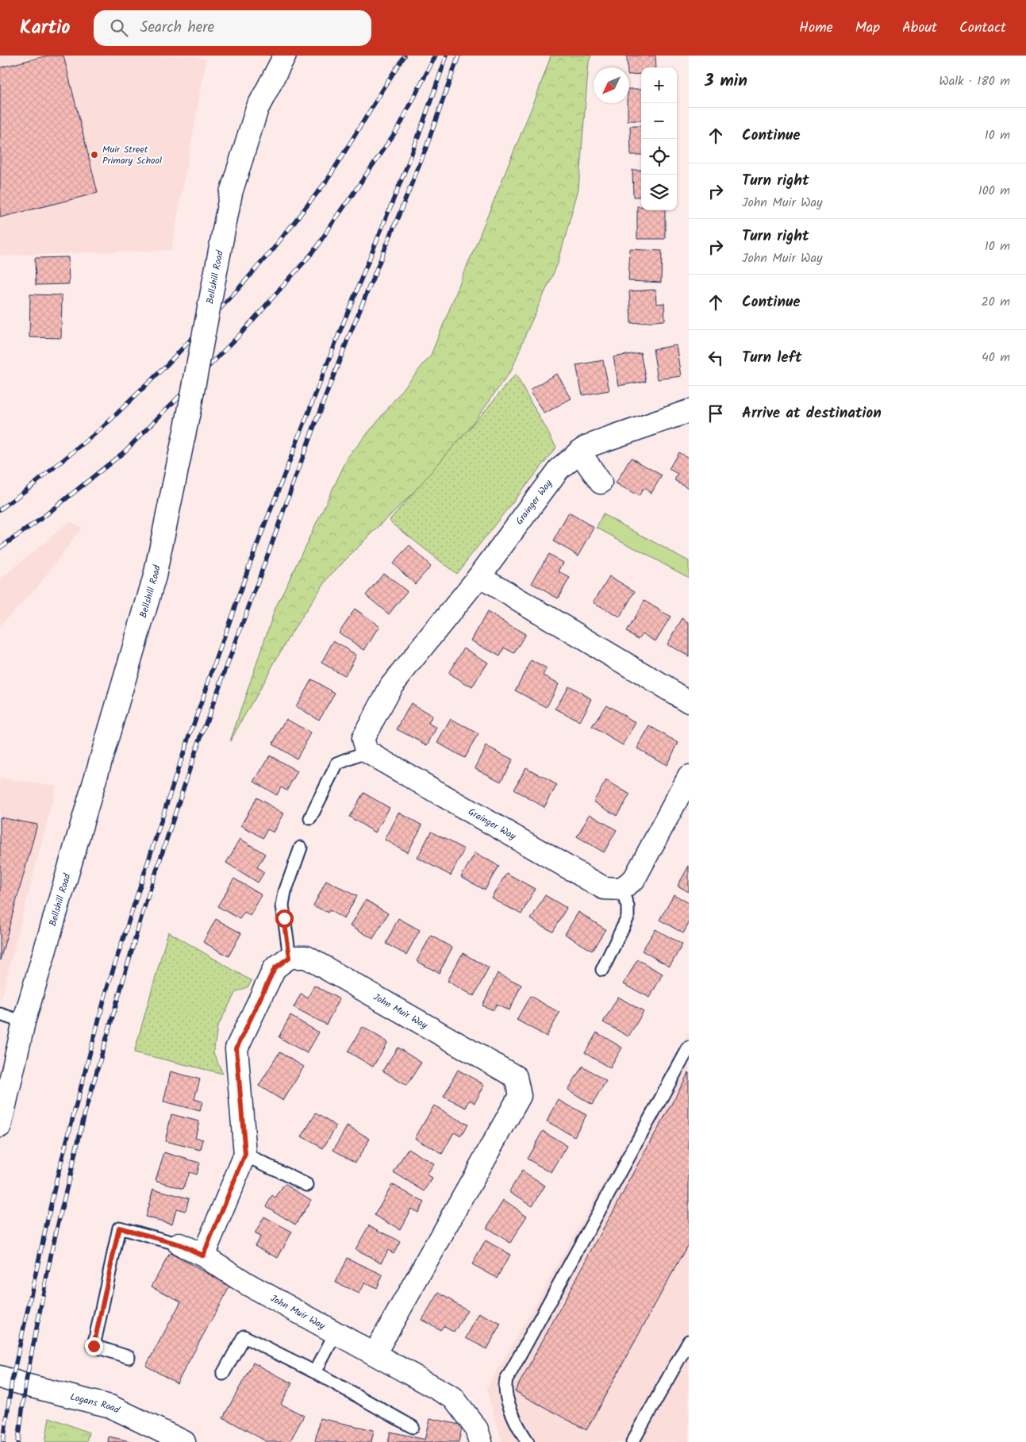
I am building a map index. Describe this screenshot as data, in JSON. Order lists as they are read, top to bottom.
{
  "streets": {
    "street": [
      "Bellshill Road",
      "Grainger Way",
      "John Muir Way",
      "Logans Road"
    ]
  },
  "places": ["Muir Street Primary School"],
  "north": "bottom left",
  "page": {
    "header": "Kartio",
    "search": "Search here",
    "nav": [
      "Home",
      "Map",
      "About",
      "Contact"
    ],
    "heading": ["3 min", "Walk · 180 m"],
    "map_buttons": ["+", "−"],
    "list": [
      ["Continue", "10 m"],
      ["Turn right", "John Muir Way", "100 m"],
      ["Turn right", "John Muir Way", "10 m"],
      ["Continue", "20 m"],
      ["Turn left", "40 m"],
      "Arrive at destination"
    ]
  }
}
